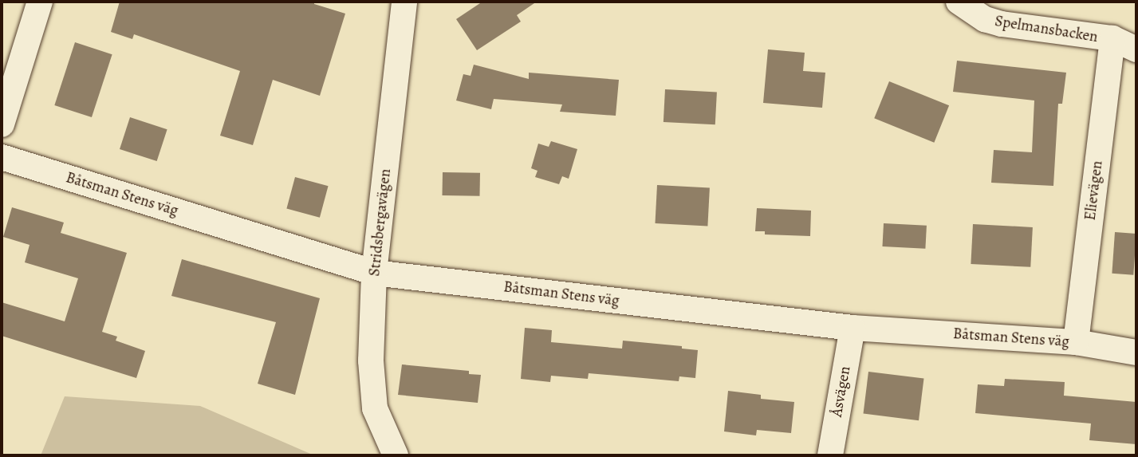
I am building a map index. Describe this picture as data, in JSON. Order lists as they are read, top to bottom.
{
  "streets": {
    "street": [
      "Spelmansbacken",
      "Elievägen",
      "Båtsman Stens väg",
      "Stridsbergavägen",
      "Åsvägen"
    ]
  },
  "crossings": [
    ["Spelmansbacken", "Elievägen"],
    ["Elievägen", "Båtsman Stens väg"],
    ["Båtsman Stens väg", "Stridsbergavägen"],
    ["Båtsman Stens väg", "Åsvägen"]
  ]
}
